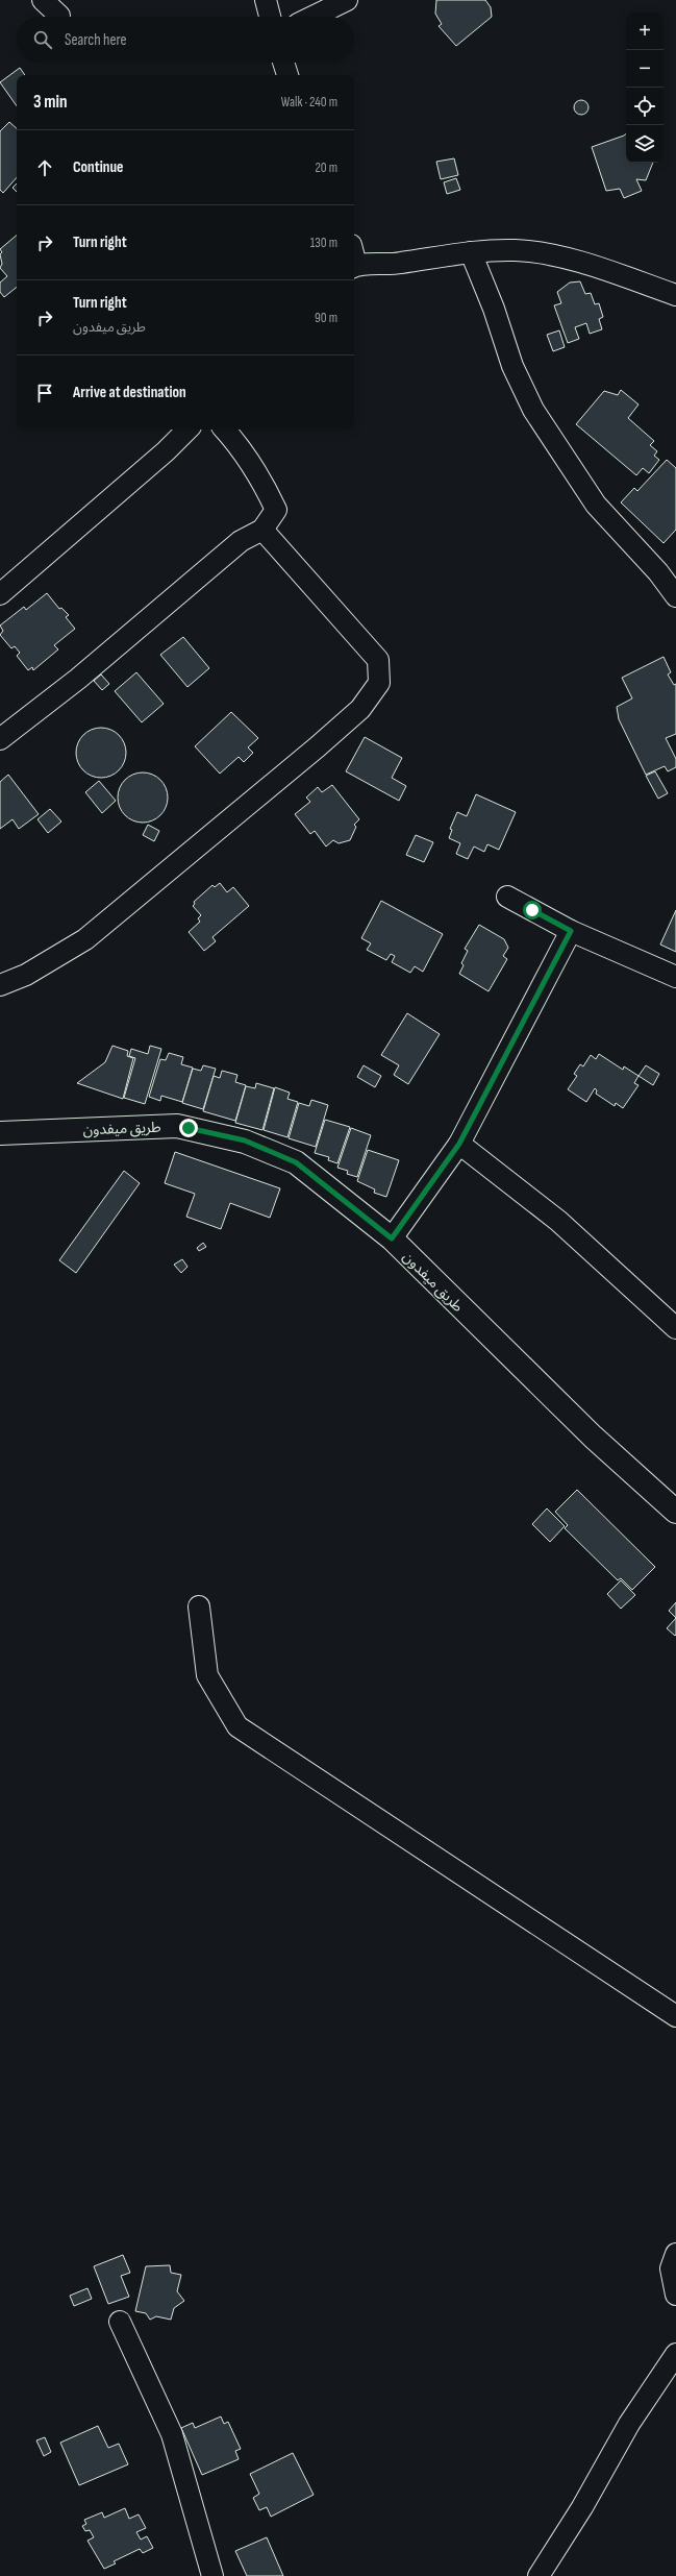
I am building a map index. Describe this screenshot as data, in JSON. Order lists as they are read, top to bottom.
{
  "streets": {
    "main road": ["طريق ميفدون"]
  },
  "page": {
    "map_buttons": ["+", "−"],
    "search": "Search here",
    "heading": ["3 min", "Walk · 240 m"],
    "list": [
      ["Continue", "20 m"],
      ["Turn right", "130 m"],
      ["Turn right", "طريق ميفدون", "90 m"],
      "Arrive at destination"
    ]
  }
}
